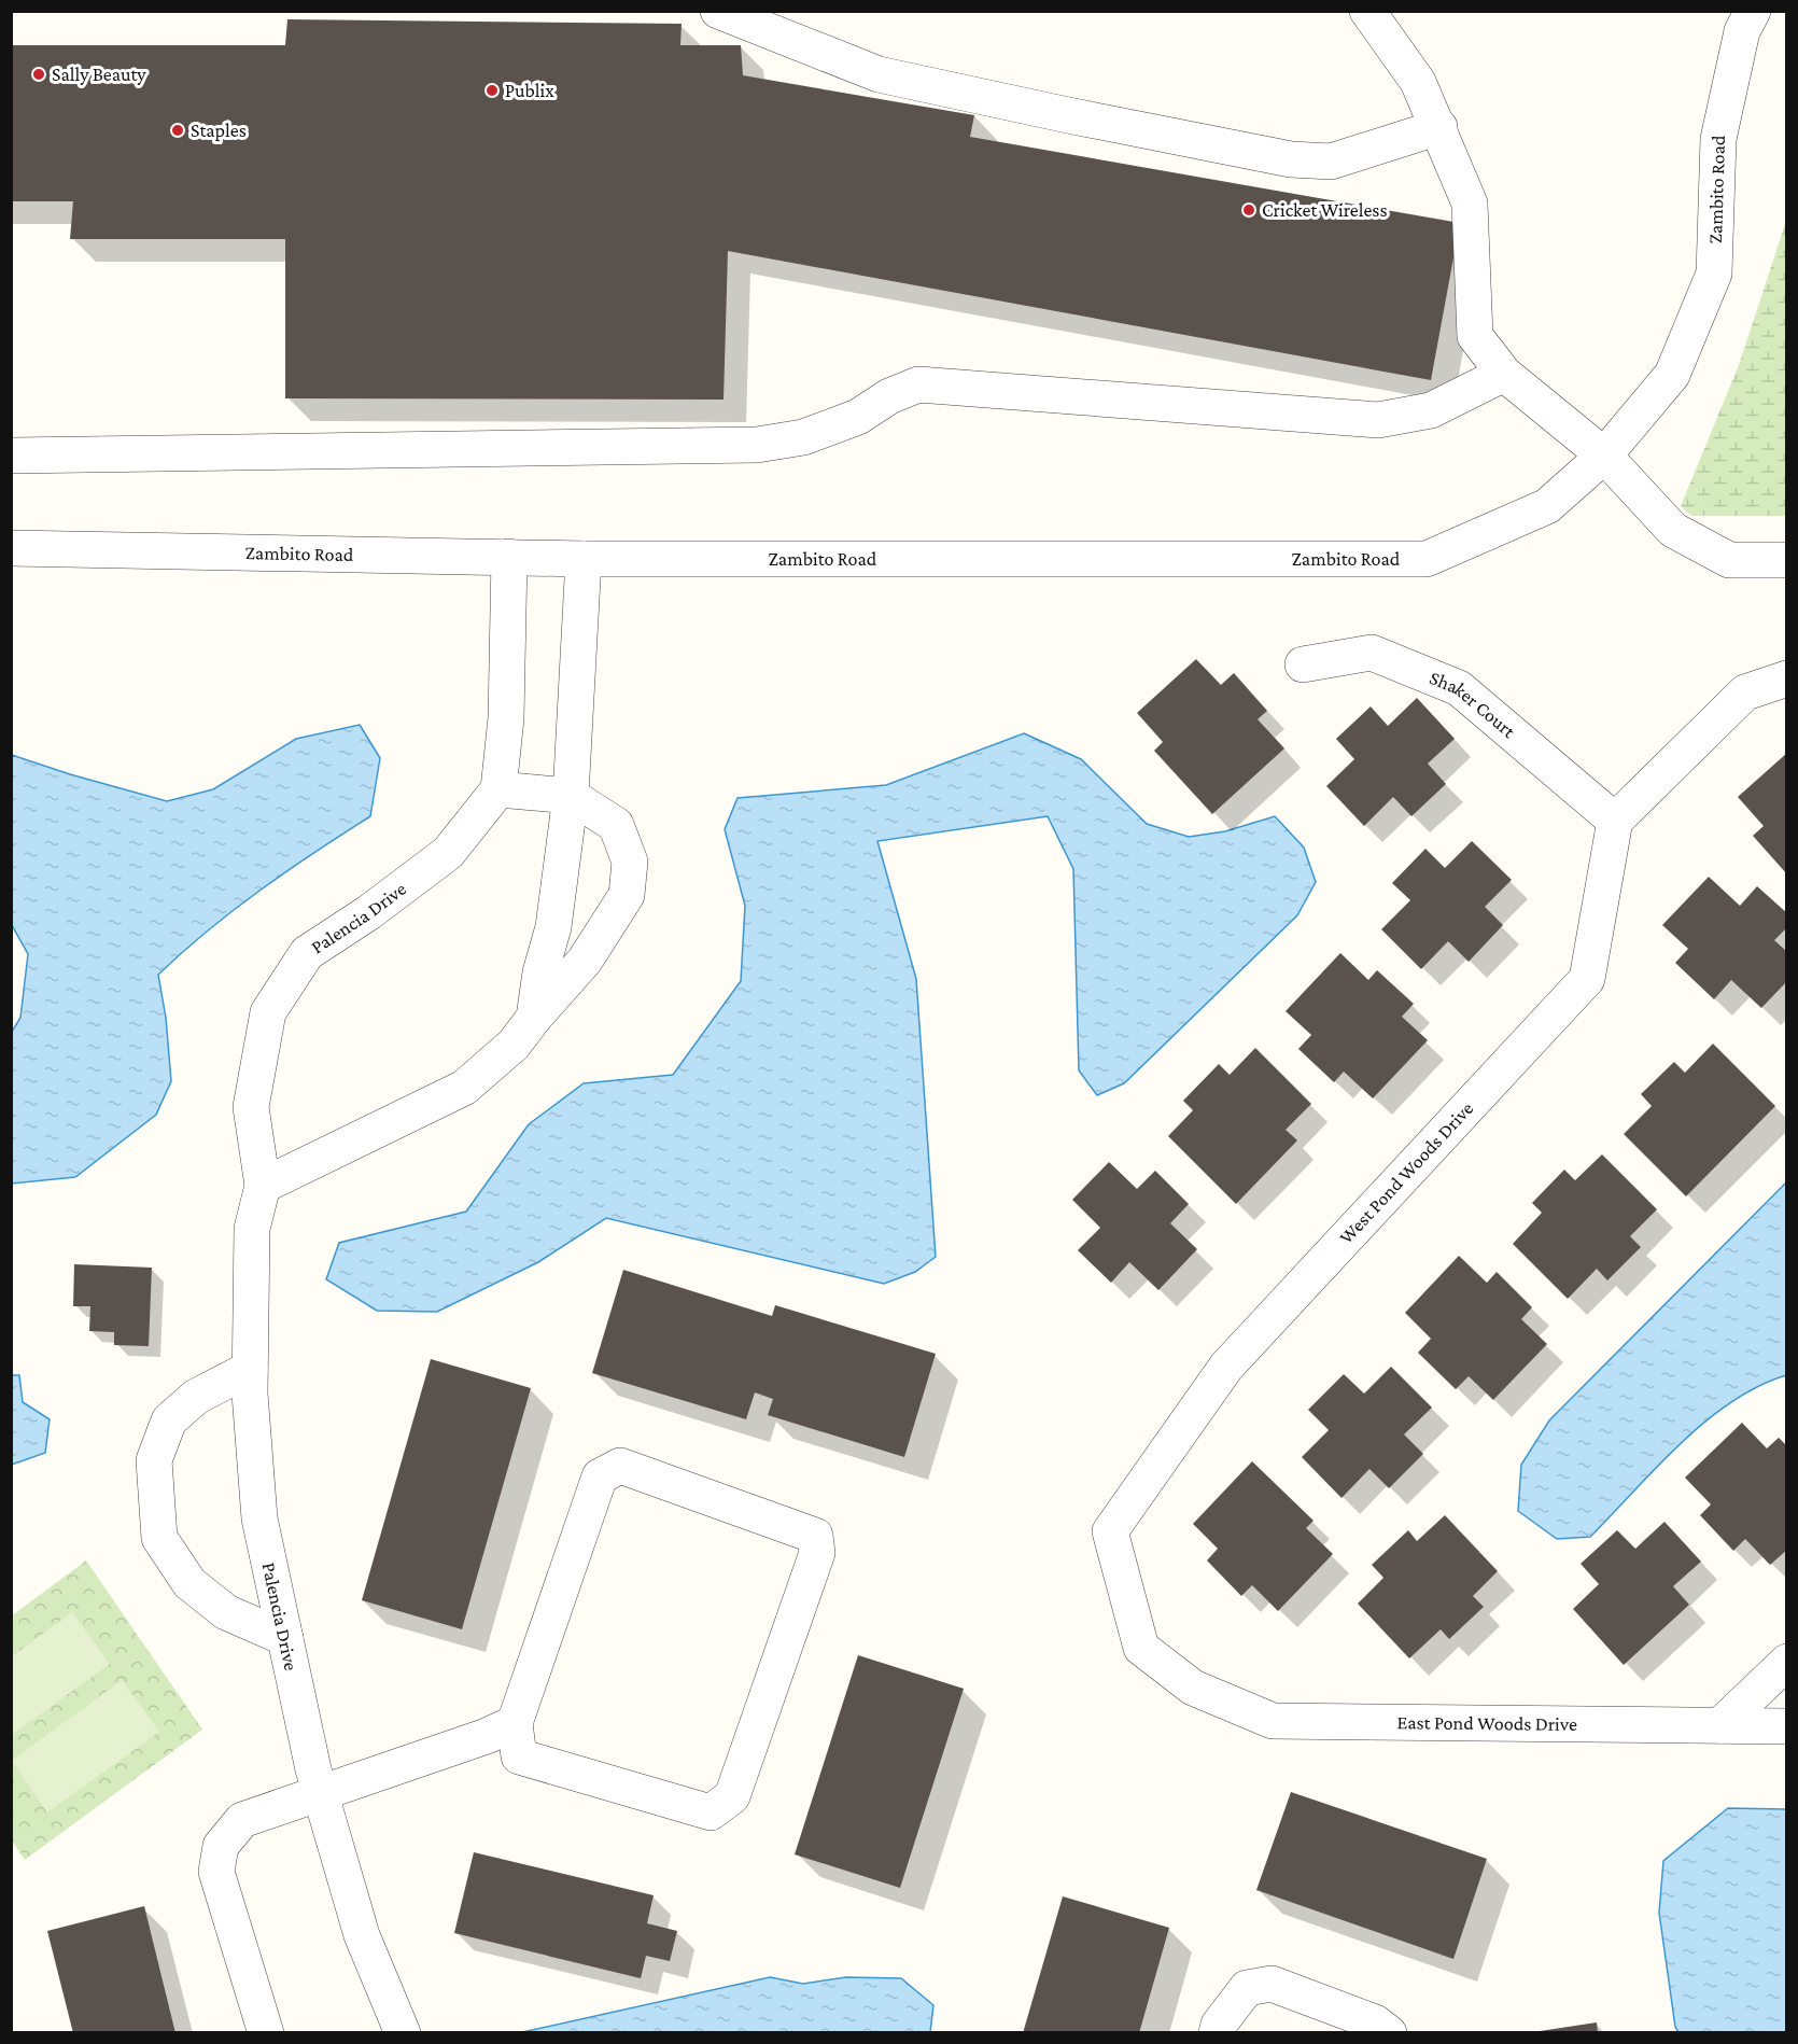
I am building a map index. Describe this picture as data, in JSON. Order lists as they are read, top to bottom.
{
  "streets": {
    "street": [
      "Zambito Road",
      "Shaker Court",
      "Palencia Drive",
      "West Pond Woods Drive",
      "East Pond Woods Drive"
    ]
  },
  "crossings": [
    ["Shaker Court", "West Pond Woods Drive"],
    ["West Pond Woods Drive", "East Pond Woods Drive"]
  ],
  "places": [
    "Sally Beauty",
    "Publix",
    "Staples",
    "Cricket Wireless"
  ]
}
